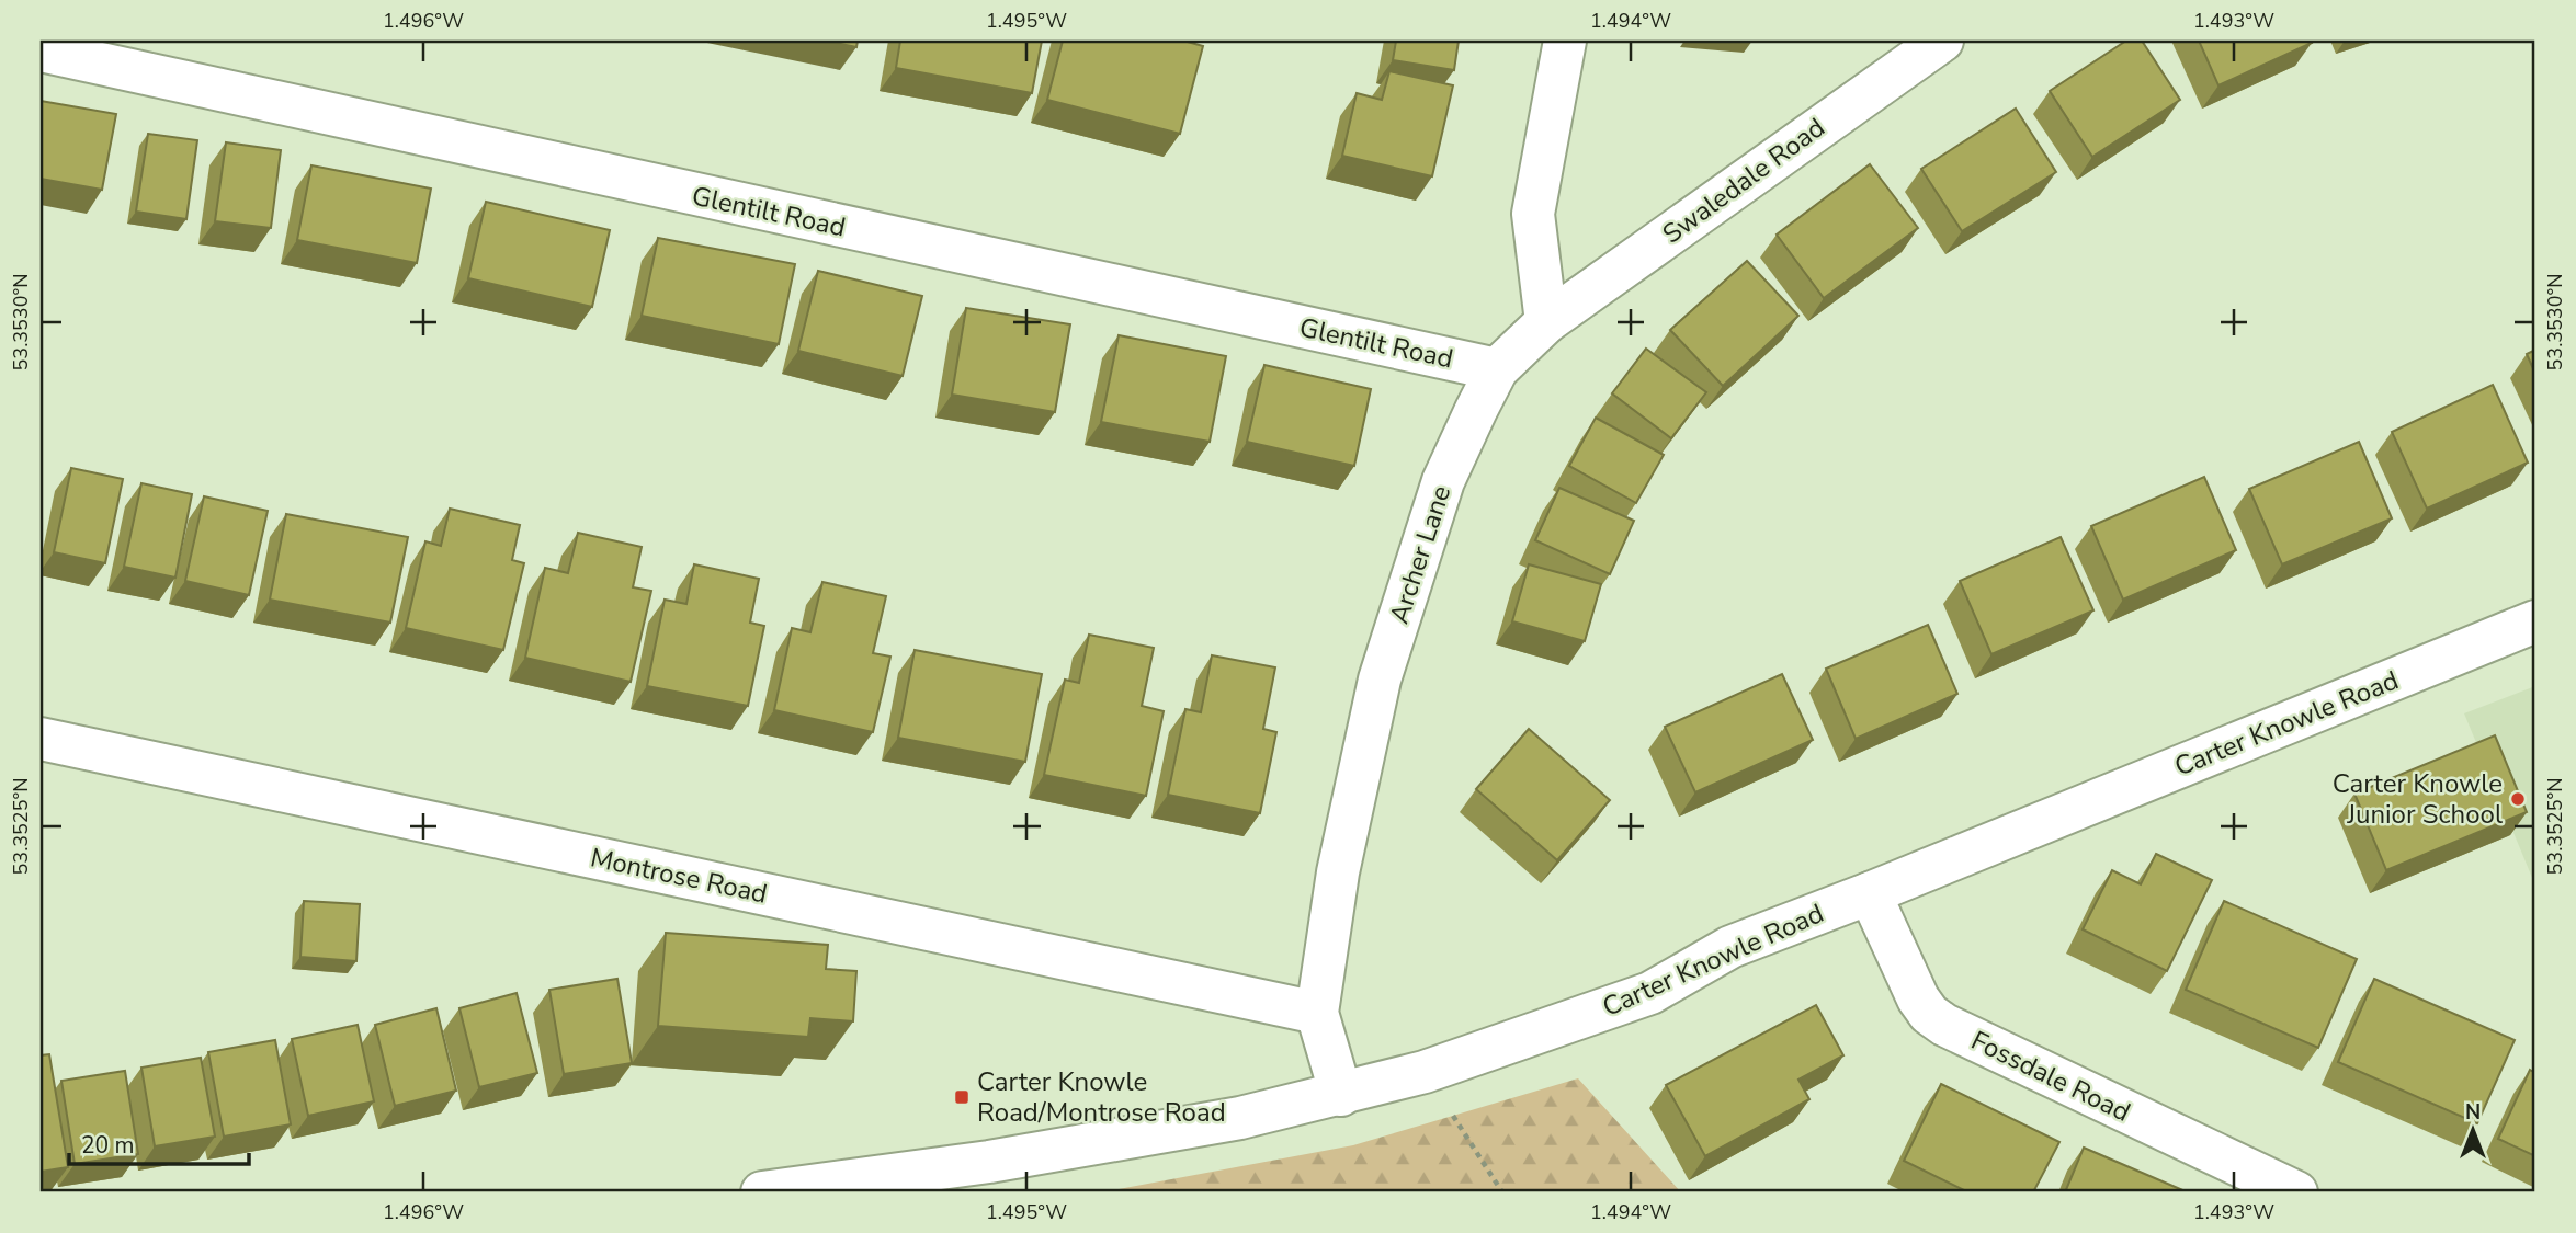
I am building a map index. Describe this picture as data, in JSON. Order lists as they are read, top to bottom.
{
  "streets": {
    "street": [
      "Swaledale Road",
      "Glentilt Road",
      "Archer Lane",
      "Carter Knowle Road",
      "Montrose Road",
      "Fossdale Road"
    ]
  },
  "crossings": [
    ["Swaledale Road", "Archer Lane"],
    ["Glentilt Road", "Archer Lane"],
    ["Archer Lane", "Carter Knowle Road"],
    ["Archer Lane", "Montrose Road"],
    ["Carter Knowle Road", "Fossdale Road"]
  ],
  "places": {
    "other": ["Carter Knowle Junior School"],
    "transit": ["Carter Knowle Road/Montrose Road"]
  },
  "scale_bar": "20 m",
  "north": "top",
  "coordinates": [
    "1.496°W",
    "1.495°W",
    "1.494°W",
    "1.493°W",
    "53.3530°N",
    "53.3525°N"
  ]
}
